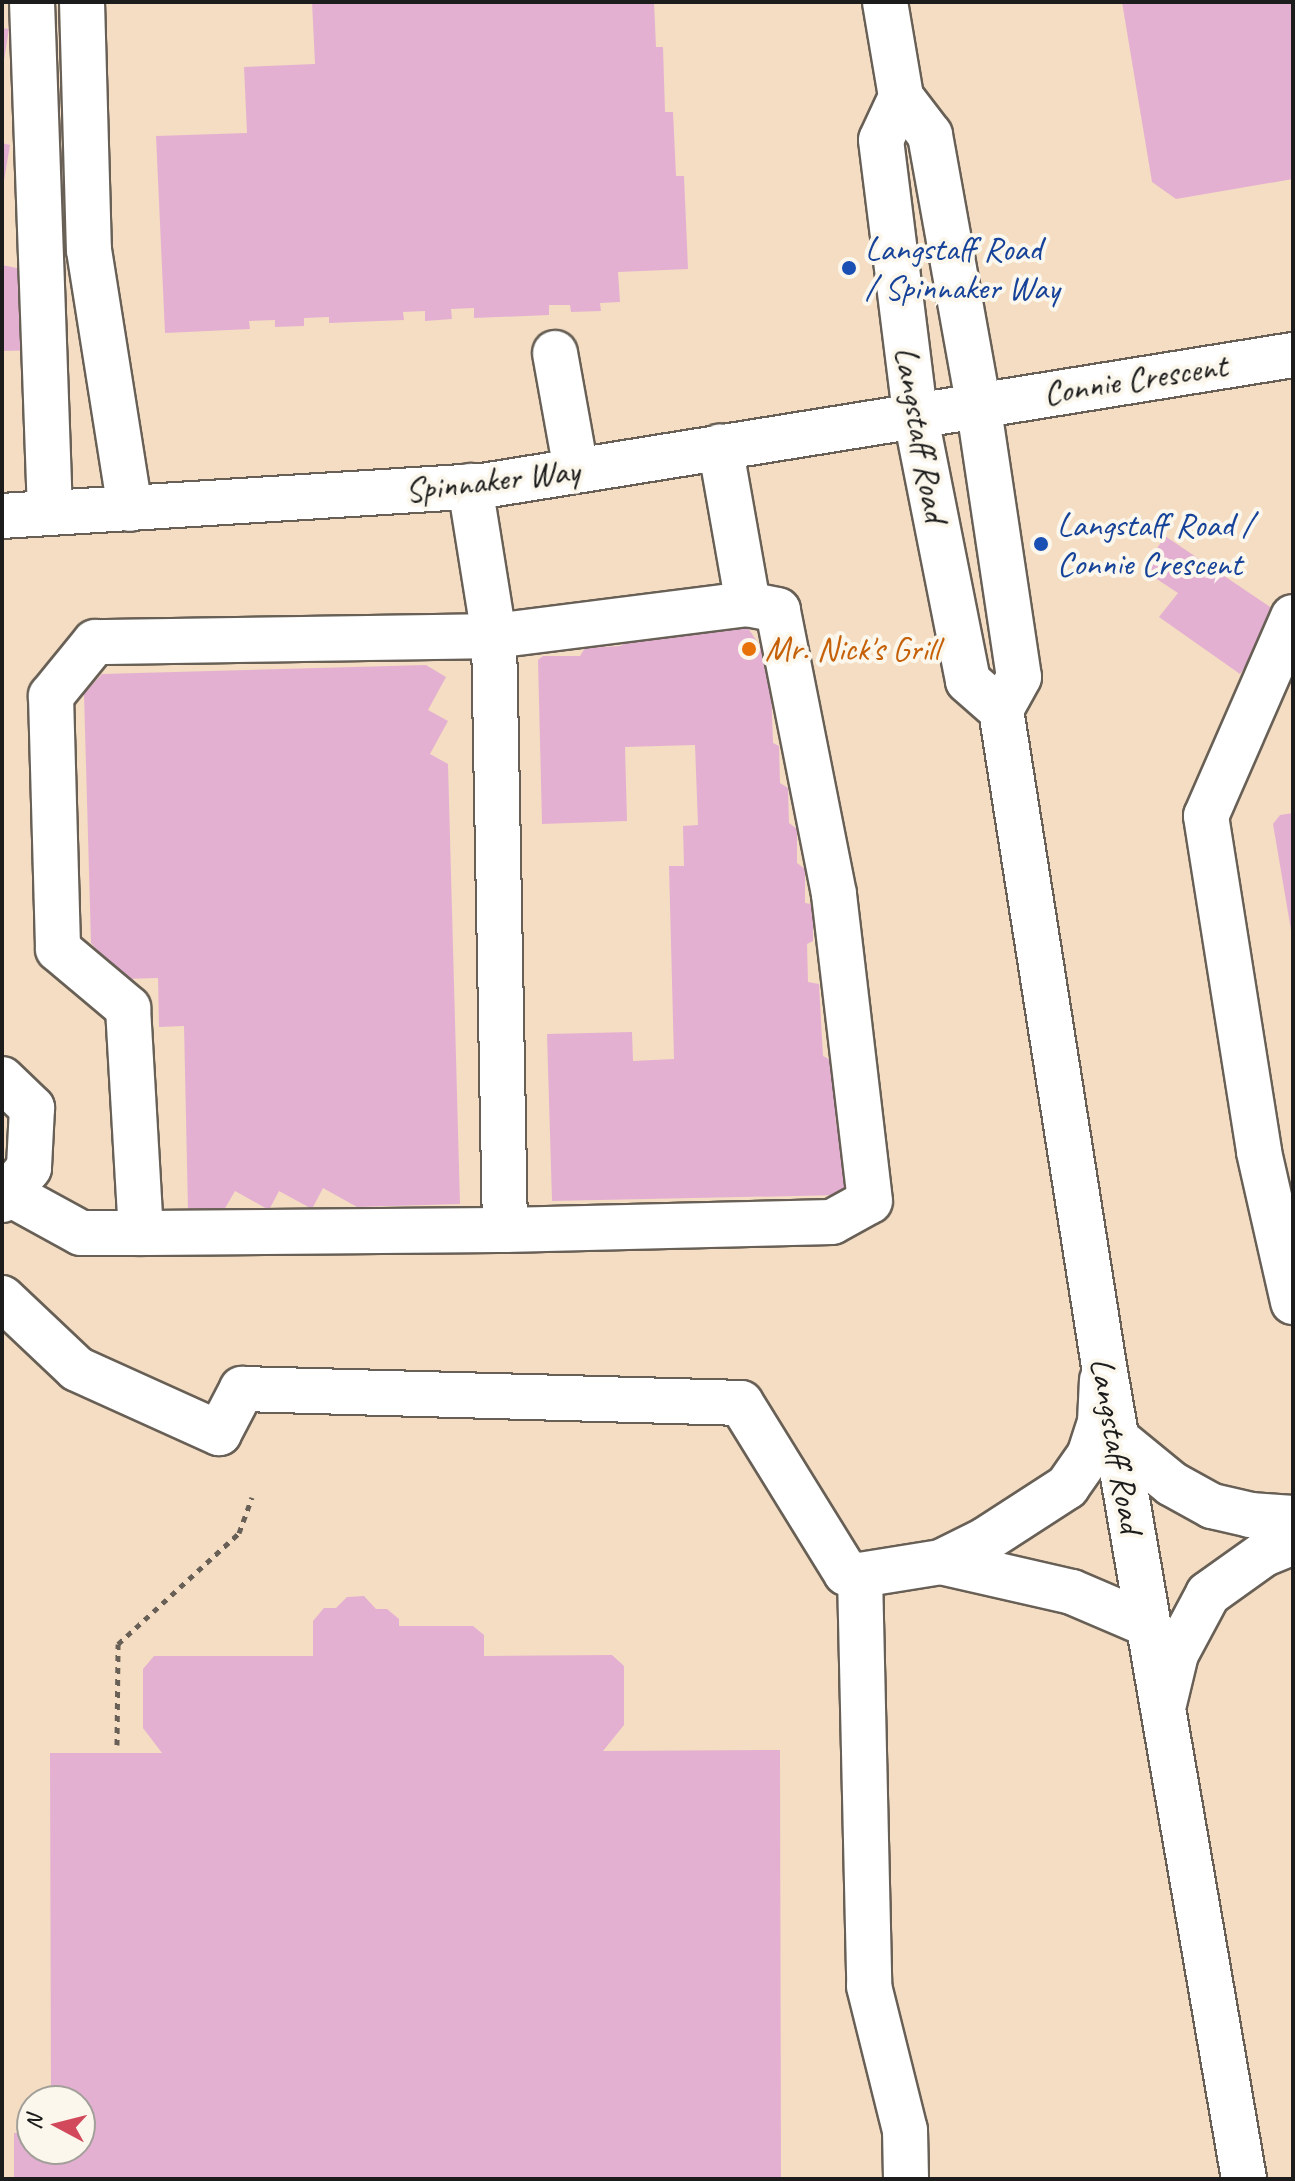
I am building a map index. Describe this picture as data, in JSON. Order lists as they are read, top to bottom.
{
  "streets": {
    "main road": ["Connie Crescent", "Langstaff Road", "Spinnaker Way"]
  },
  "crossings": [
    ["Connie Crescent", "Langstaff Road"],
    ["Connie Crescent", "Spinnaker Way"],
    ["Langstaff Road", "Spinnaker Way"]
  ],
  "places": ["Langstaff Road / Spinnaker Way", "Langstaff Road / Connie Crescent", "Mr. Nick's Grill"],
  "north": "left"
}
